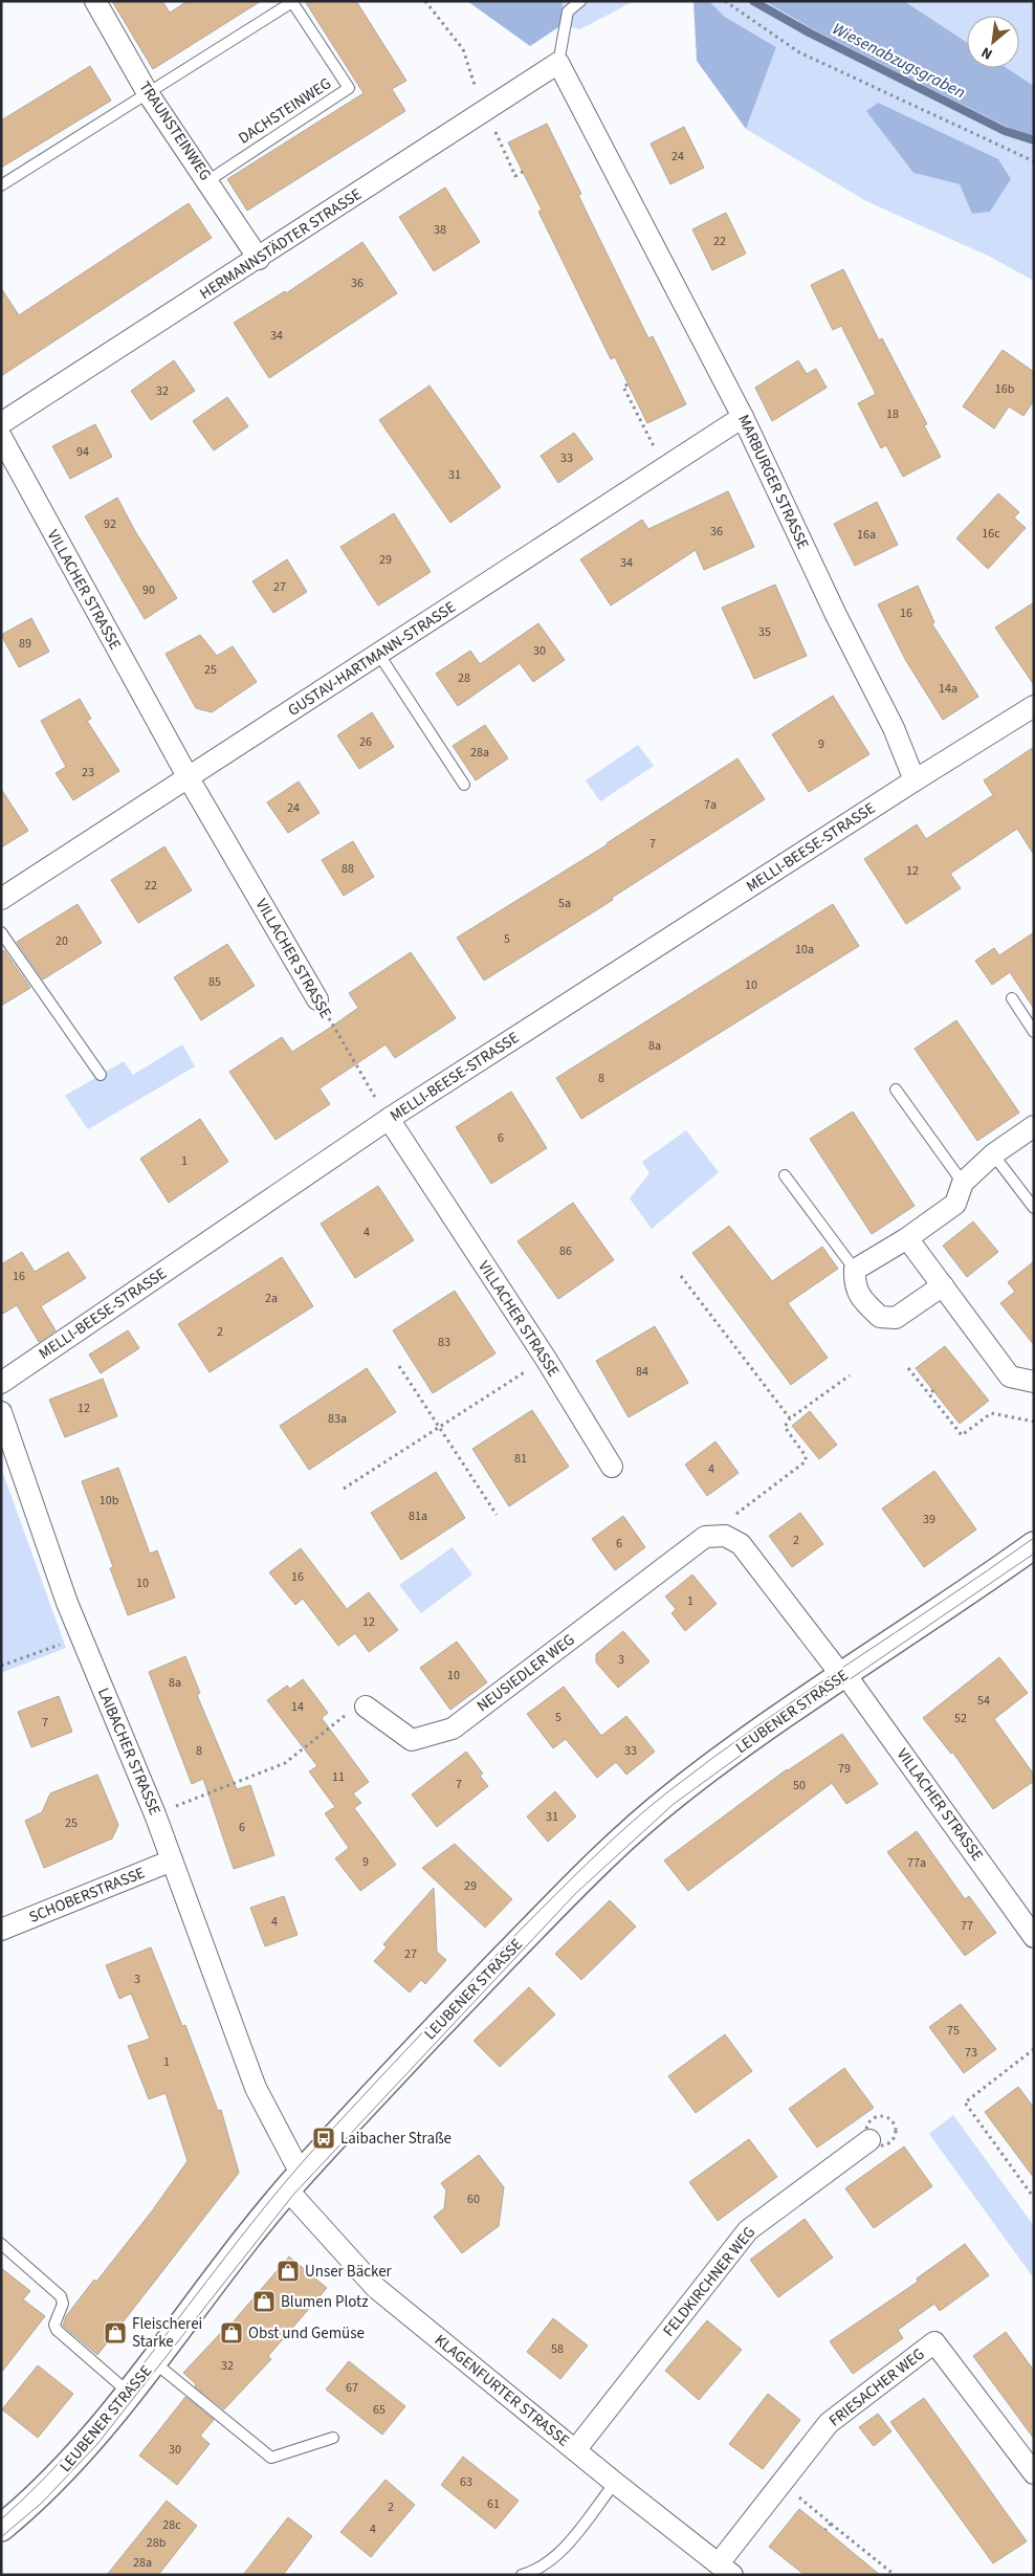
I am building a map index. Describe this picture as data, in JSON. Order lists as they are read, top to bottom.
{
  "streets": {
    "street": [
      "TRAUNSTEINWEG",
      "HERMANNSTÄDTER STRASSE",
      "MARBURGER STRASSE",
      "VILLACHER STRASSE",
      "GUSTAV-HARTMANN-STRASSE",
      "MELLI-BEESE-STRASSE",
      "NEUSIEDLER WEG",
      "LEUBENER STRASSE",
      "LAIBACHER STRASSE",
      "SCHOBERSTRASSE",
      "FELDKIRCHNER WEG",
      "FRIESACHER WEG",
      "KLAGENFURTER STRASSE"
    ],
    "lane": ["DACHSTEINWEG"]
  },
  "crossings": [
    ["DACHSTEINWEG", "TRAUNSTEINWEG"],
    ["TRAUNSTEINWEG", "HERMANNSTÄDTER STRASSE"],
    ["HERMANNSTÄDTER STRASSE", "MARBURGER STRASSE"],
    ["MARBURGER STRASSE", "GUSTAV-HARTMANN-STRASSE"],
    ["MARBURGER STRASSE", "MELLI-BEESE-STRASSE"],
    ["VILLACHER STRASSE", "GUSTAV-HARTMANN-STRASSE"],
    ["VILLACHER STRASSE", "MELLI-BEESE-STRASSE"],
    ["VILLACHER STRASSE", "LEUBENER STRASSE"],
    ["LEUBENER STRASSE", "LAIBACHER STRASSE"],
    ["LEUBENER STRASSE", "KLAGENFURTER STRASSE"],
    ["LAIBACHER STRASSE", "SCHOBERSTRASSE"],
    ["LAIBACHER STRASSE", "KLAGENFURTER STRASSE"],
    ["FELDKIRCHNER WEG", "KLAGENFURTER STRASSE"],
    ["FRIESACHER WEG", "KLAGENFURTER STRASSE"]
  ],
  "water": ["Wiesenabzugsgraben"],
  "places": {
    "bus stop": ["Laibacher Straße"],
    "shop": [
      "Unser Bäcker",
      "Blumen Plotz",
      "Fleischerei Starke",
      "Obst und Gemüse"
    ]
  },
  "house_numbers": [
    "24",
    "38",
    "22",
    "36",
    "34",
    "16b",
    "32",
    "18",
    "94",
    "33",
    "31",
    "92",
    "36",
    "16c",
    "16a",
    "29",
    "34",
    "27",
    "90",
    "16",
    "35",
    "89",
    "30",
    "25",
    "28",
    "14a",
    "26",
    "9",
    "28a",
    "23",
    "7a",
    "24",
    "7",
    "88",
    "12",
    "22",
    "5a",
    "5",
    "20",
    "10a",
    "85",
    "10",
    "8a",
    "8",
    "6",
    "1",
    "4",
    "86",
    "16",
    "2a",
    "2",
    "83",
    "84",
    "12",
    "83a",
    "81",
    "4",
    "10b",
    "81a",
    "39",
    "2",
    "6",
    "16",
    "10",
    "1",
    "12",
    "3",
    "10",
    "8a",
    "54",
    "14",
    "5",
    "52",
    "7",
    "8",
    "33",
    "79",
    "11",
    "7",
    "50",
    "31",
    "25",
    "6",
    "9",
    "77a",
    "29",
    "4",
    "77",
    "27",
    "3",
    "75",
    "73",
    "1",
    "60",
    "58",
    "32",
    "67",
    "65",
    "30",
    "63",
    "61",
    "2",
    "28c",
    "4",
    "28b",
    "28a"
  ],
  "north": "bottom left"
}
